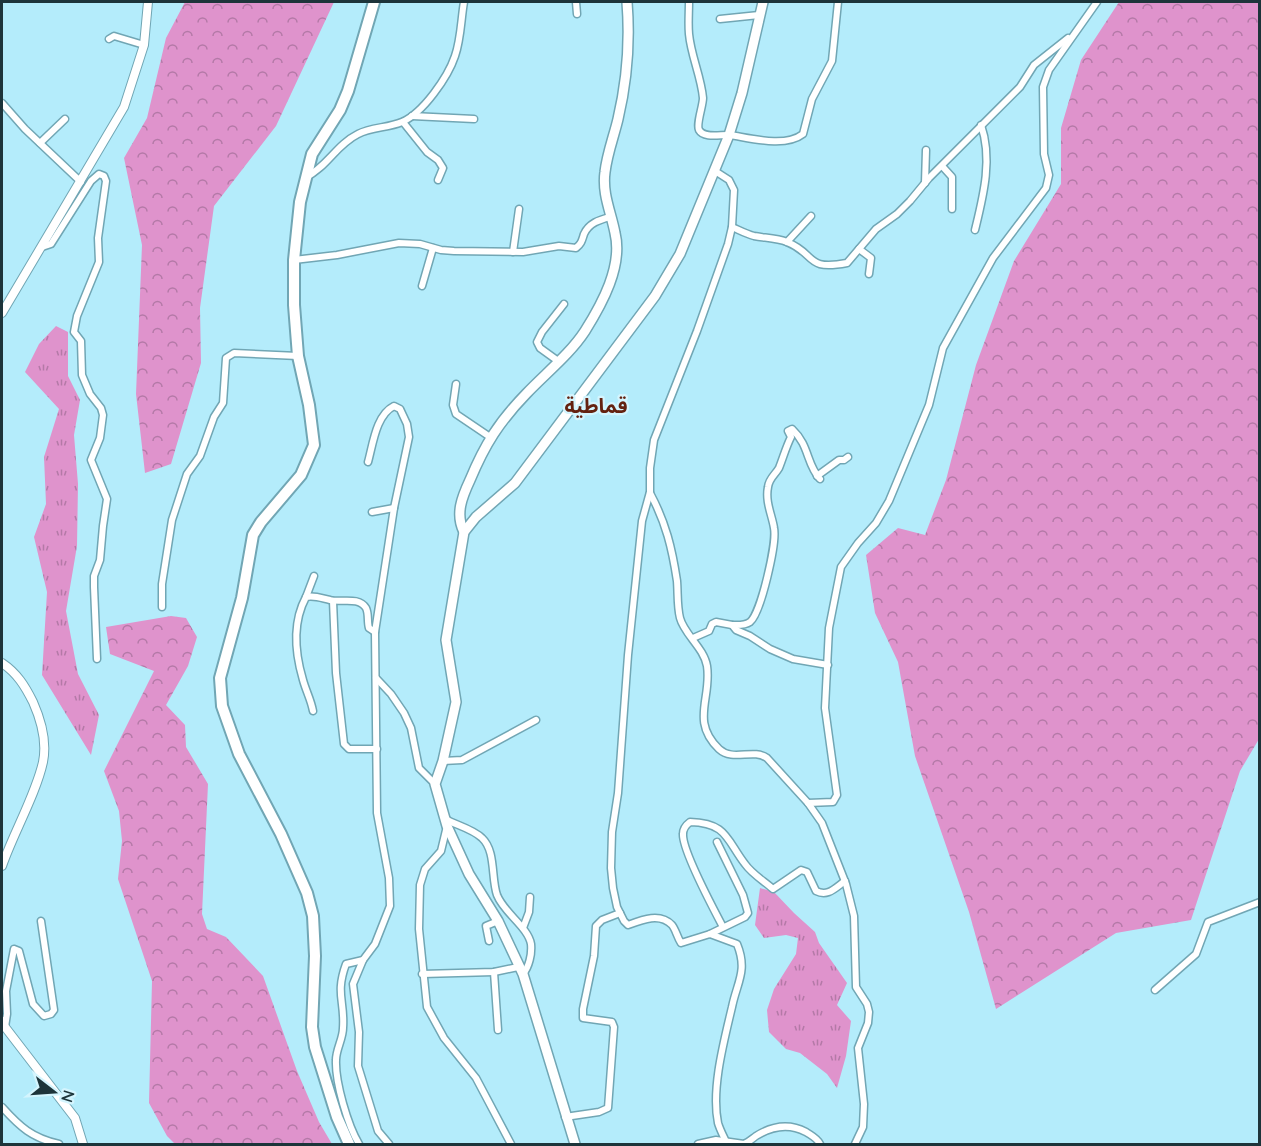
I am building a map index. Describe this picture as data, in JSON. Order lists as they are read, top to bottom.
{
  "districts": ["قماطية"],
  "north": "right"
}
